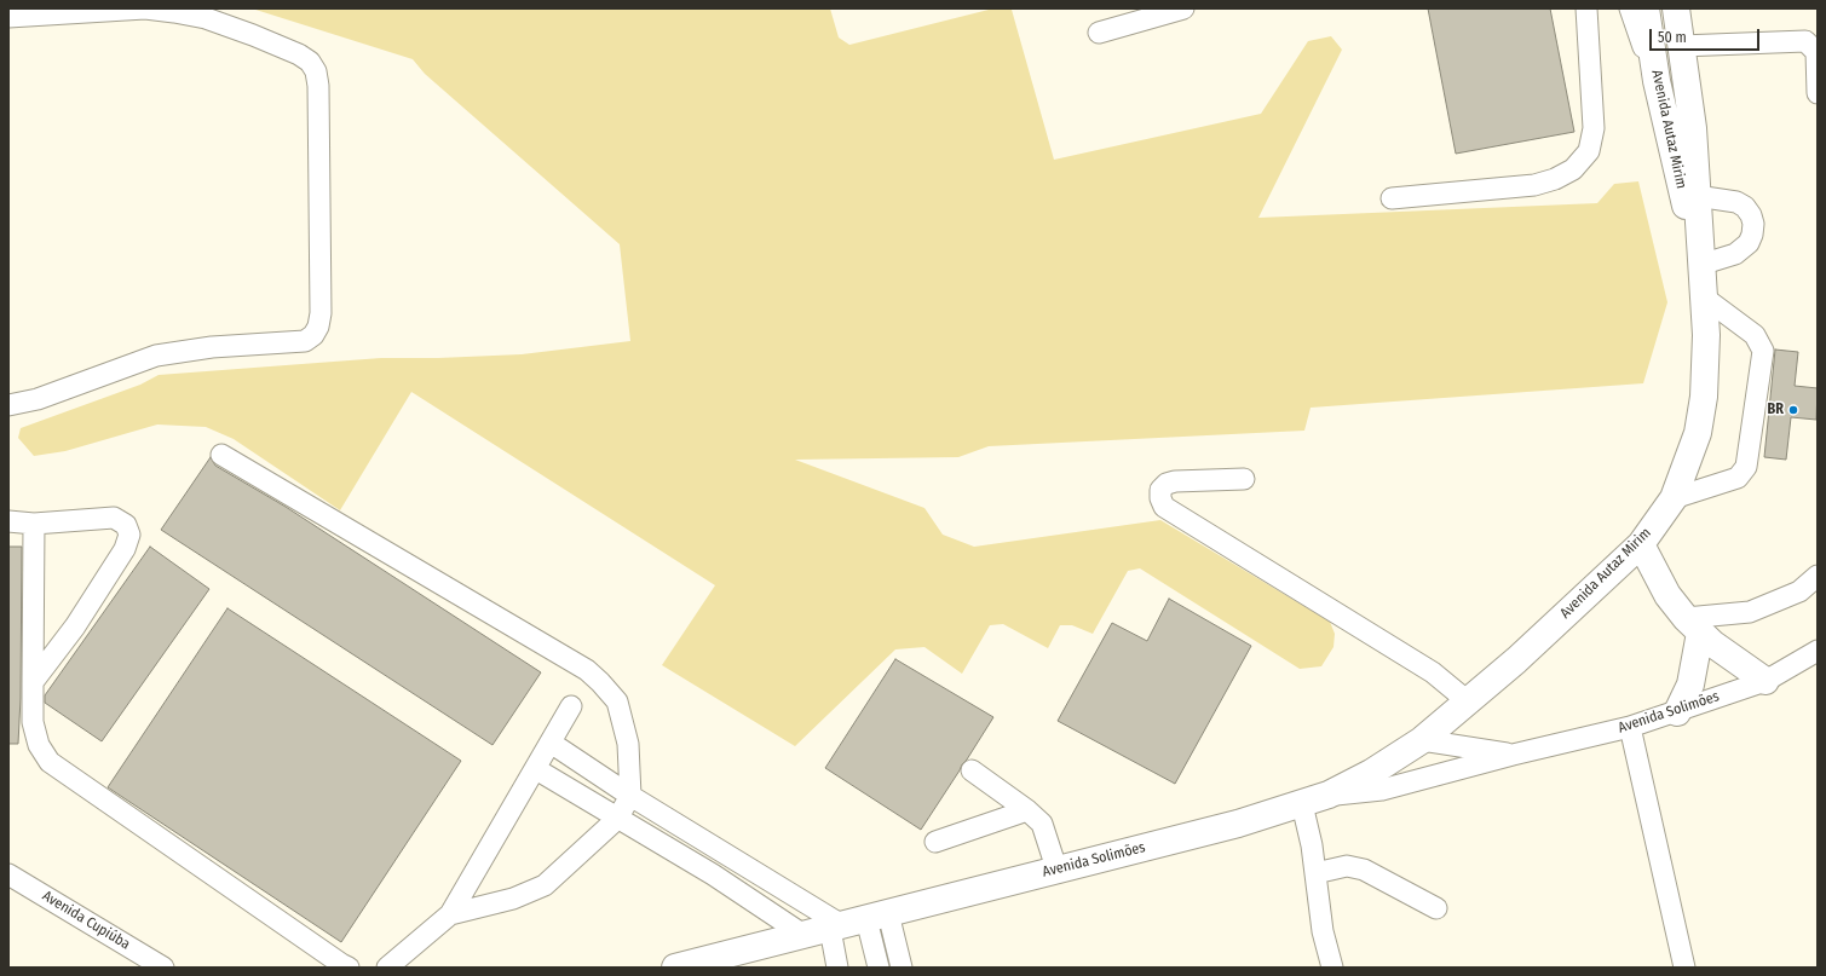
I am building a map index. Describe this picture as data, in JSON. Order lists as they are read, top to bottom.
{
  "streets": {
    "main road": ["Avenida Autaz Mirim", "Avenida Solimões"],
    "street": ["Avenida Cupiúba"]
  },
  "crossings": [
    ["Avenida Autaz Mirim", "Avenida Solimões"]
  ],
  "places": ["BR"],
  "scale_bar": "50 m"
}
